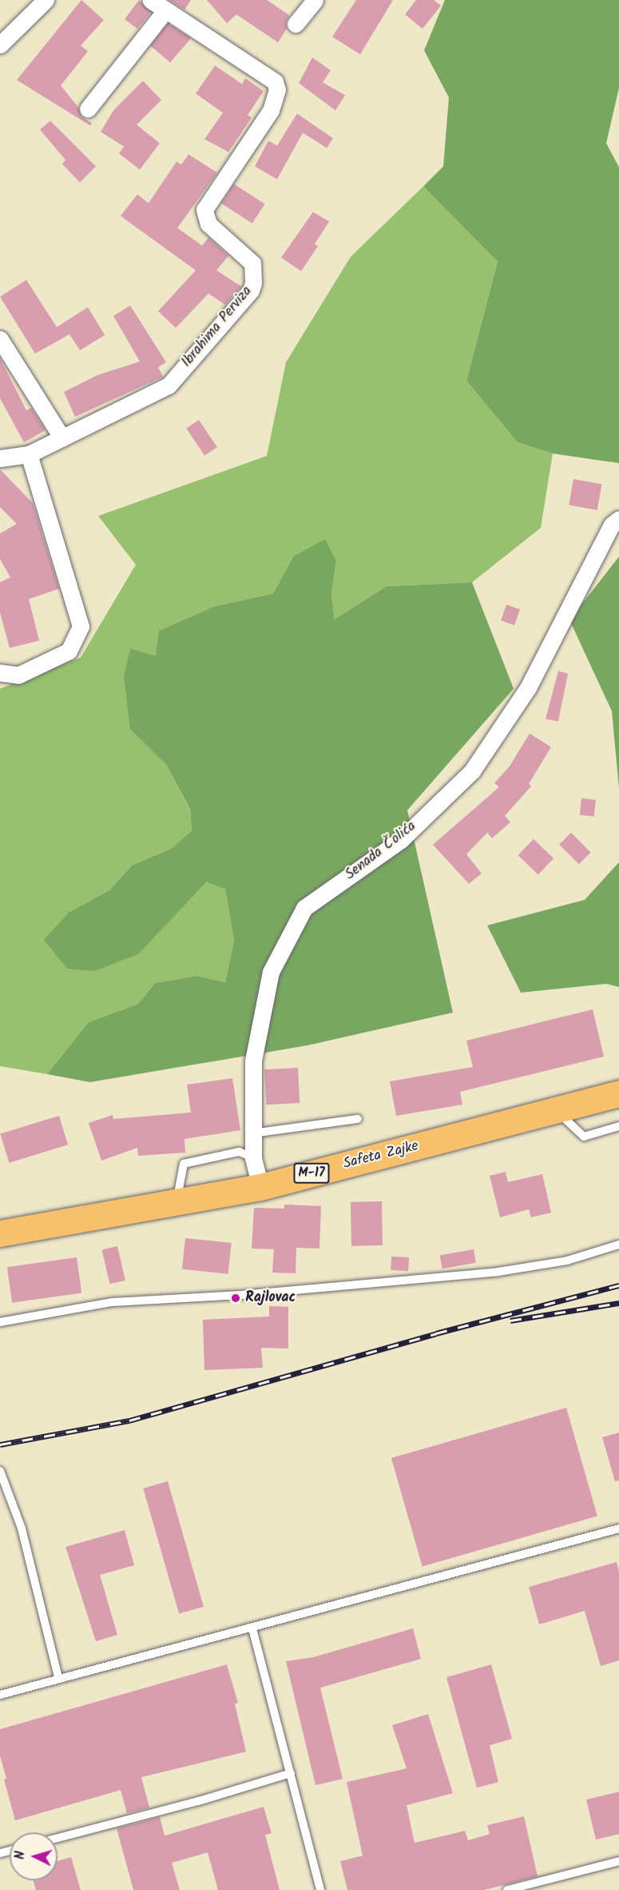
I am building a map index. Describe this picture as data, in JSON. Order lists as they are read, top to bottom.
{
  "streets": {
    "main road": ["Safeta Zajke", "M-17"],
    "street": ["Ibrahima Perviza", "Senada Čolića"]
  },
  "crossings": [
    ["Senada Čolića", "Safeta Zajke"]
  ],
  "places": ["Rajlovac"],
  "north": "left"
}
